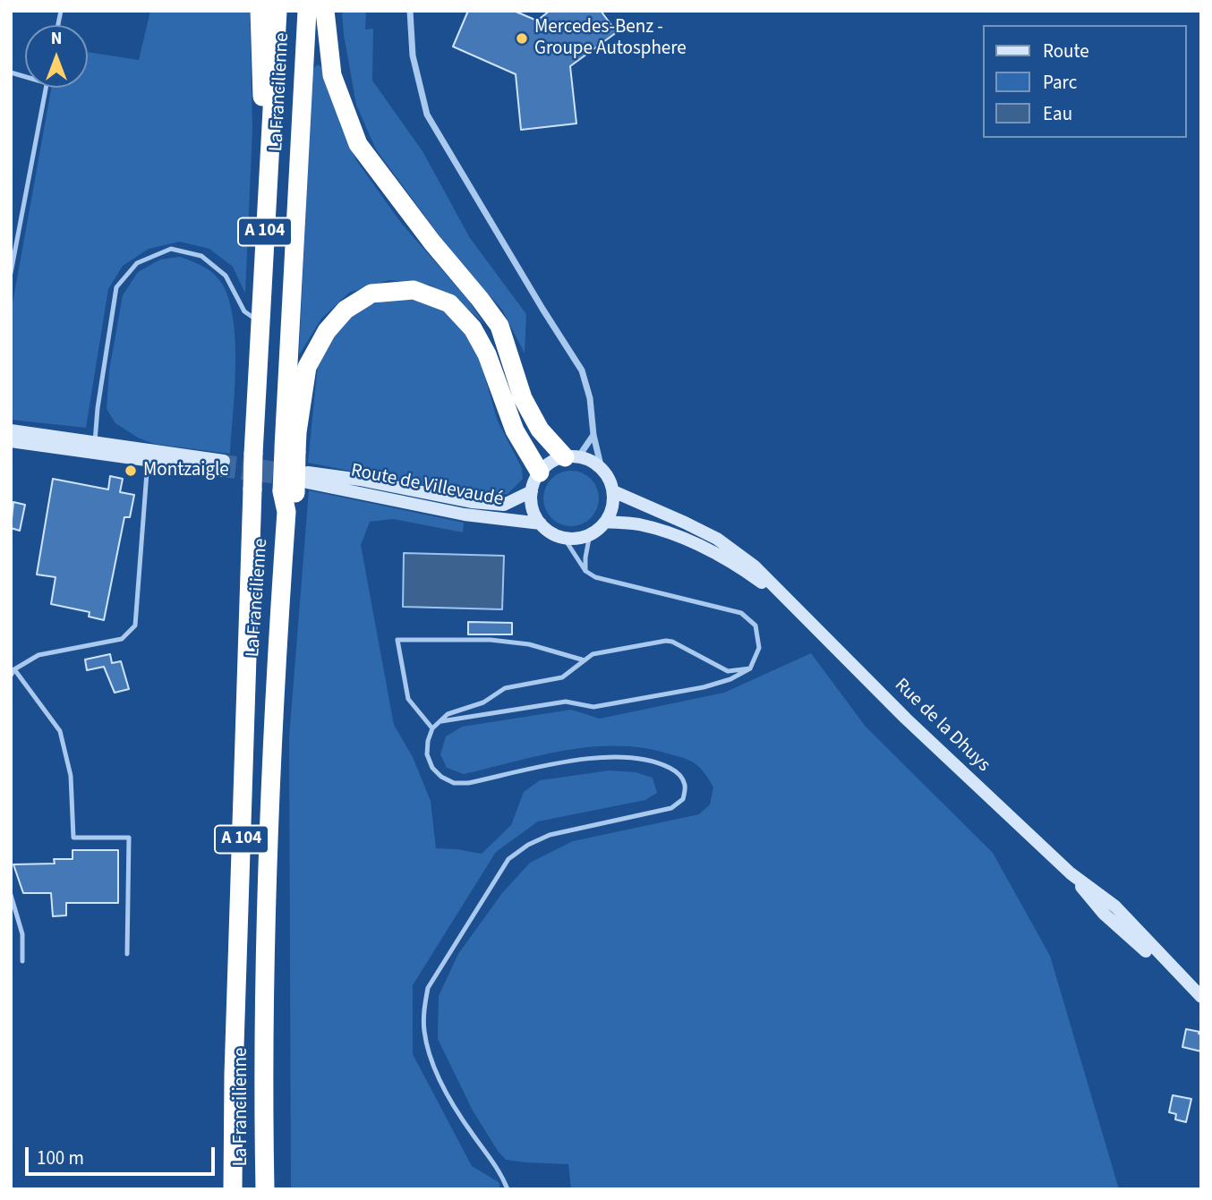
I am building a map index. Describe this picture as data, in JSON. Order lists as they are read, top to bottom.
{
  "streets": {
    "highway": ["La Francilienne", "A 104"],
    "main road": ["Route de Villevaudé", "Rue de la Dhuys"]
  },
  "crossings": [
    ["La Francilienne", "Route de Villevaudé"],
    ["Route de Villevaudé", "Rue de la Dhuys"]
  ],
  "places": ["Mercedes-Benz - Groupe Autosphere", "Montzaigle"],
  "legend": ["Route", "Parc", "Eau"],
  "scale_bar": "100 m",
  "north": "top"
}
